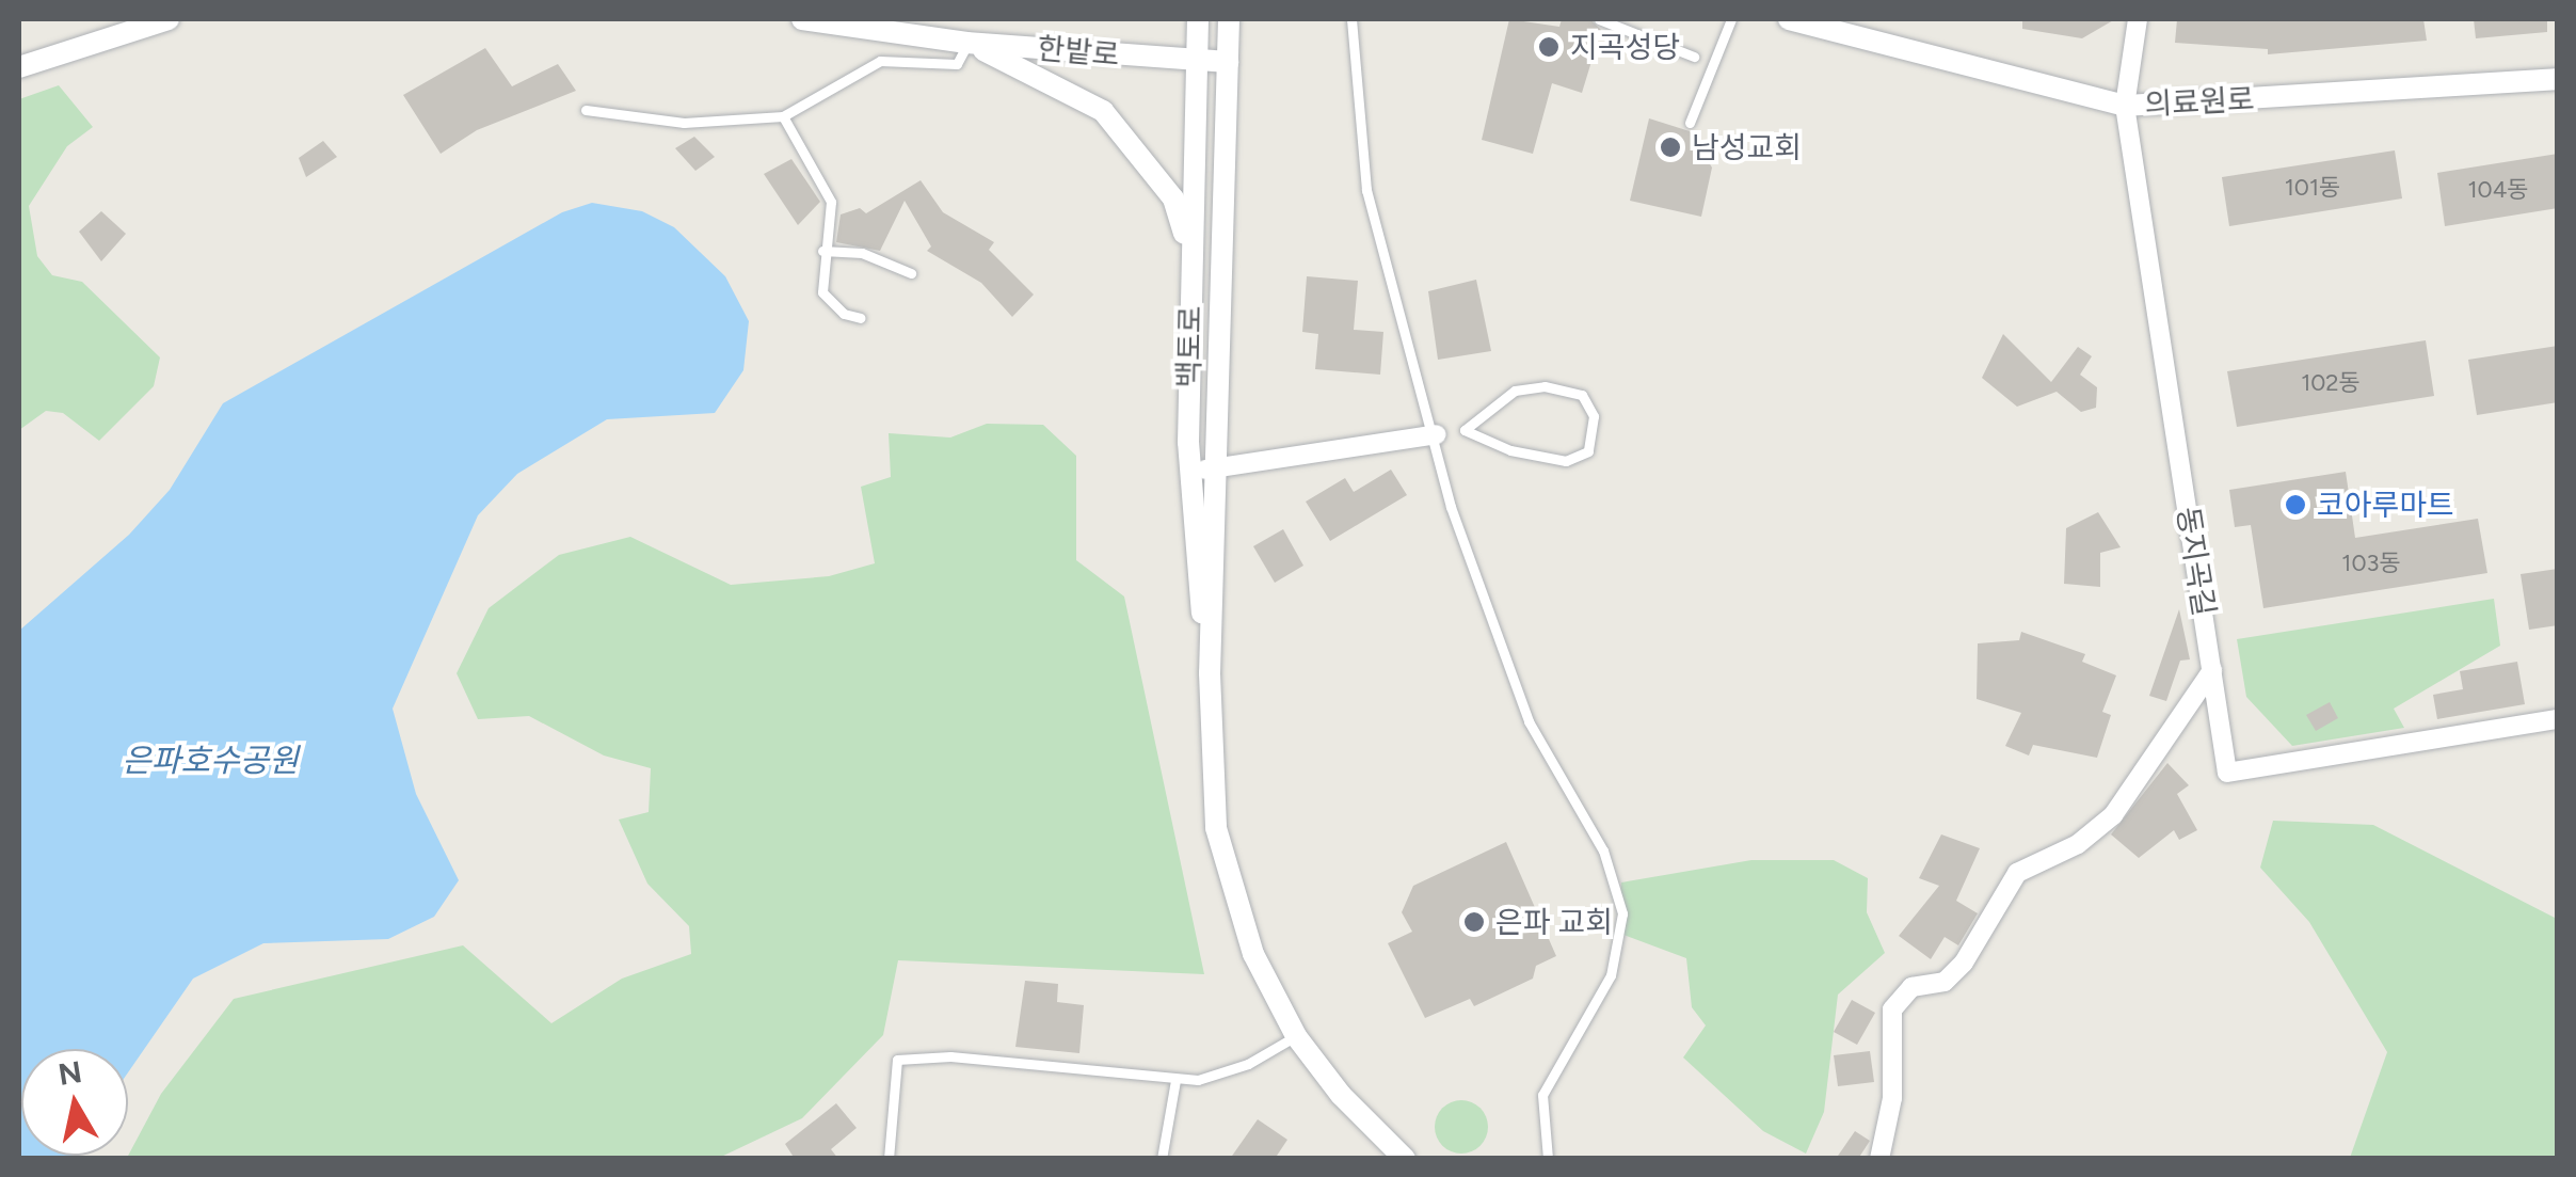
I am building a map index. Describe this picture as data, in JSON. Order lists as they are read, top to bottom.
{
  "streets": {
    "street": [
      "한밭로",
      "의료원로",
      "백토로",
      "동지곡길"
    ]
  },
  "crossings": [
    ["한밭로", "백토로"],
    ["의료원로", "동지곡길"]
  ],
  "water": ["은파호수공원"],
  "places": [
    "지곡성당",
    "남성교회",
    "코아루마트",
    "은파 교회"
  ],
  "house_numbers": [
    "101동",
    "104동",
    "102동",
    "103동"
  ],
  "north": "top"
}
